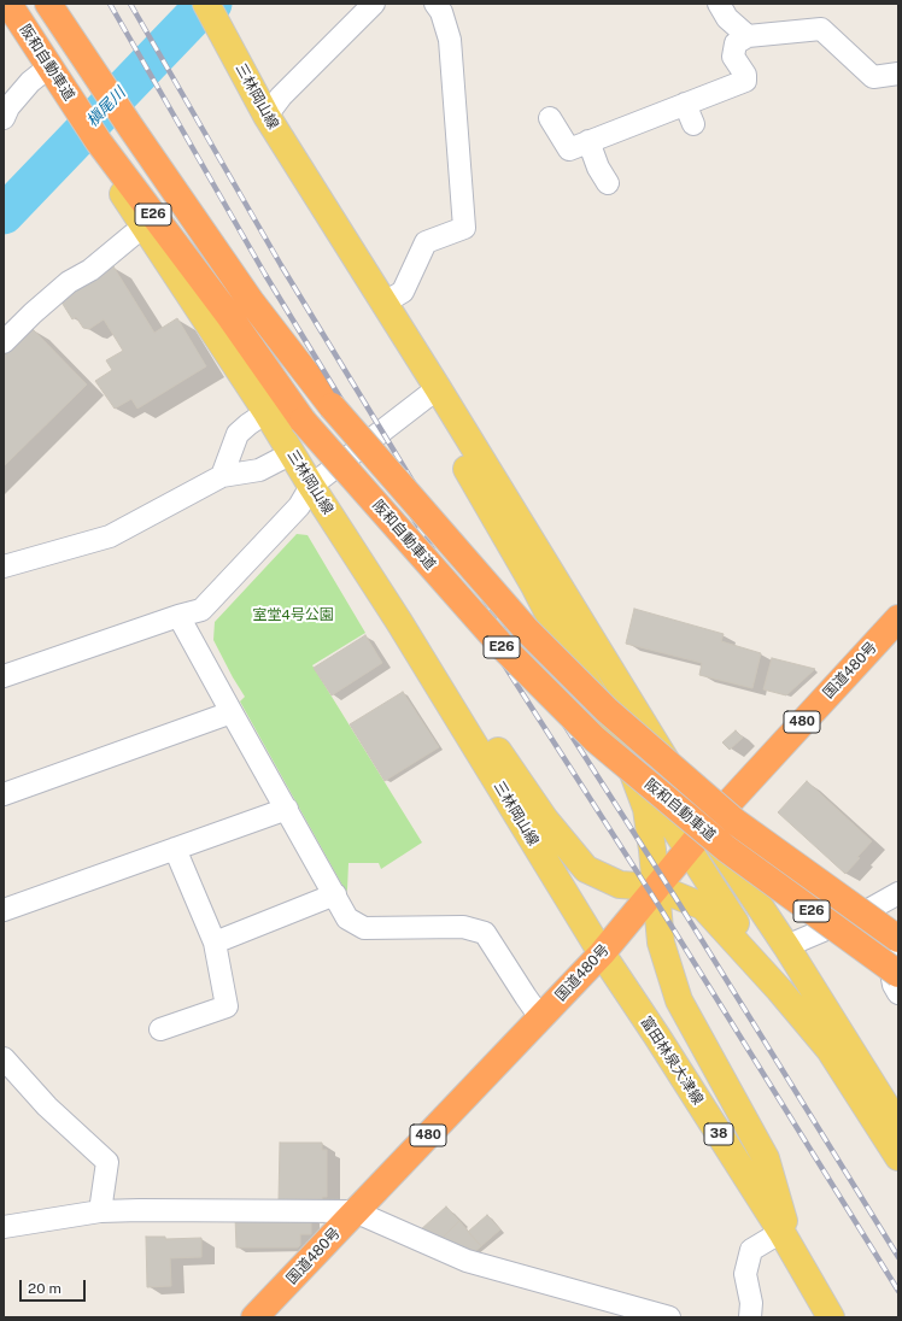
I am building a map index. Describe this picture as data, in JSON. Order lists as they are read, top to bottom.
{
  "streets": {
    "highway": [
      "阪和自動車道",
      "E26",
      "国道480号",
      "480"
    ],
    "main road": ["三林岡山線", "富田林泉大津線", "38"]
  },
  "crossings": [
    ["三林岡山線", "国道480号"],
    ["三林岡山線", "富田林泉大津線"],
    ["国道480号", "富田林泉大津線"]
  ],
  "water": ["槇尾川"],
  "parks": ["室堂4号公園"],
  "scale_bar": "20 m"
}
